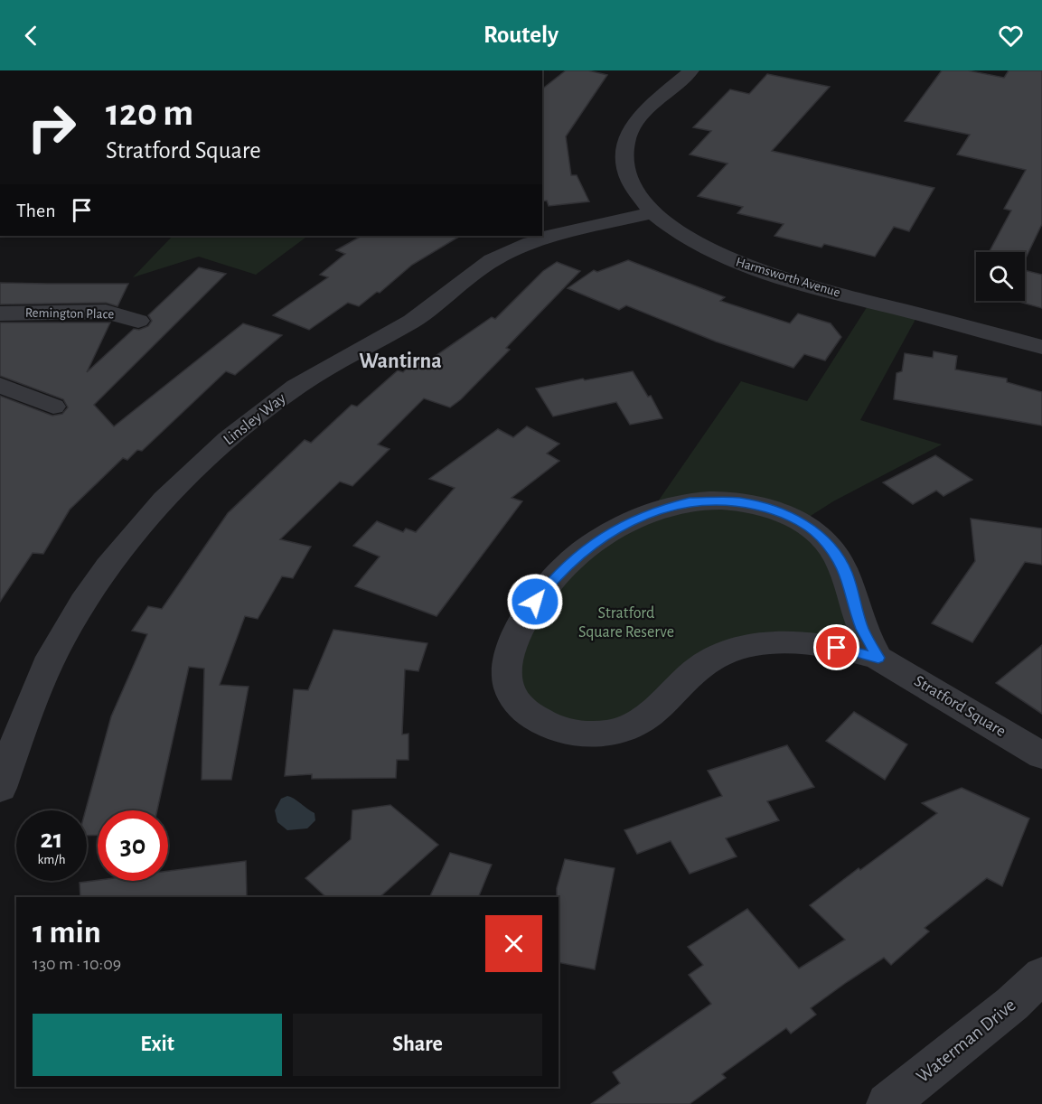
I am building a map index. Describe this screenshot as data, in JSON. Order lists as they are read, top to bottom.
{
  "streets": {
    "street": [
      "Harmsworth Avenue",
      "Remington Place",
      "Linsley Way",
      "Stratford Square",
      "Waterman Drive"
    ]
  },
  "crossings": [
    ["Harmsworth Avenue", "Linsley Way"]
  ],
  "districts": ["Wantirna"],
  "parks": ["Stratford Square Reserve"],
  "page": {
    "header": "Routely",
    "turn": ["120 m", "Stratford Square"],
    "then": "Then",
    "speed": "21 km/h",
    "limit": "30",
    "heading": ["1 min", "130 m · 10:09"],
    "buttons": ["Exit", "Share"]
  }
}
